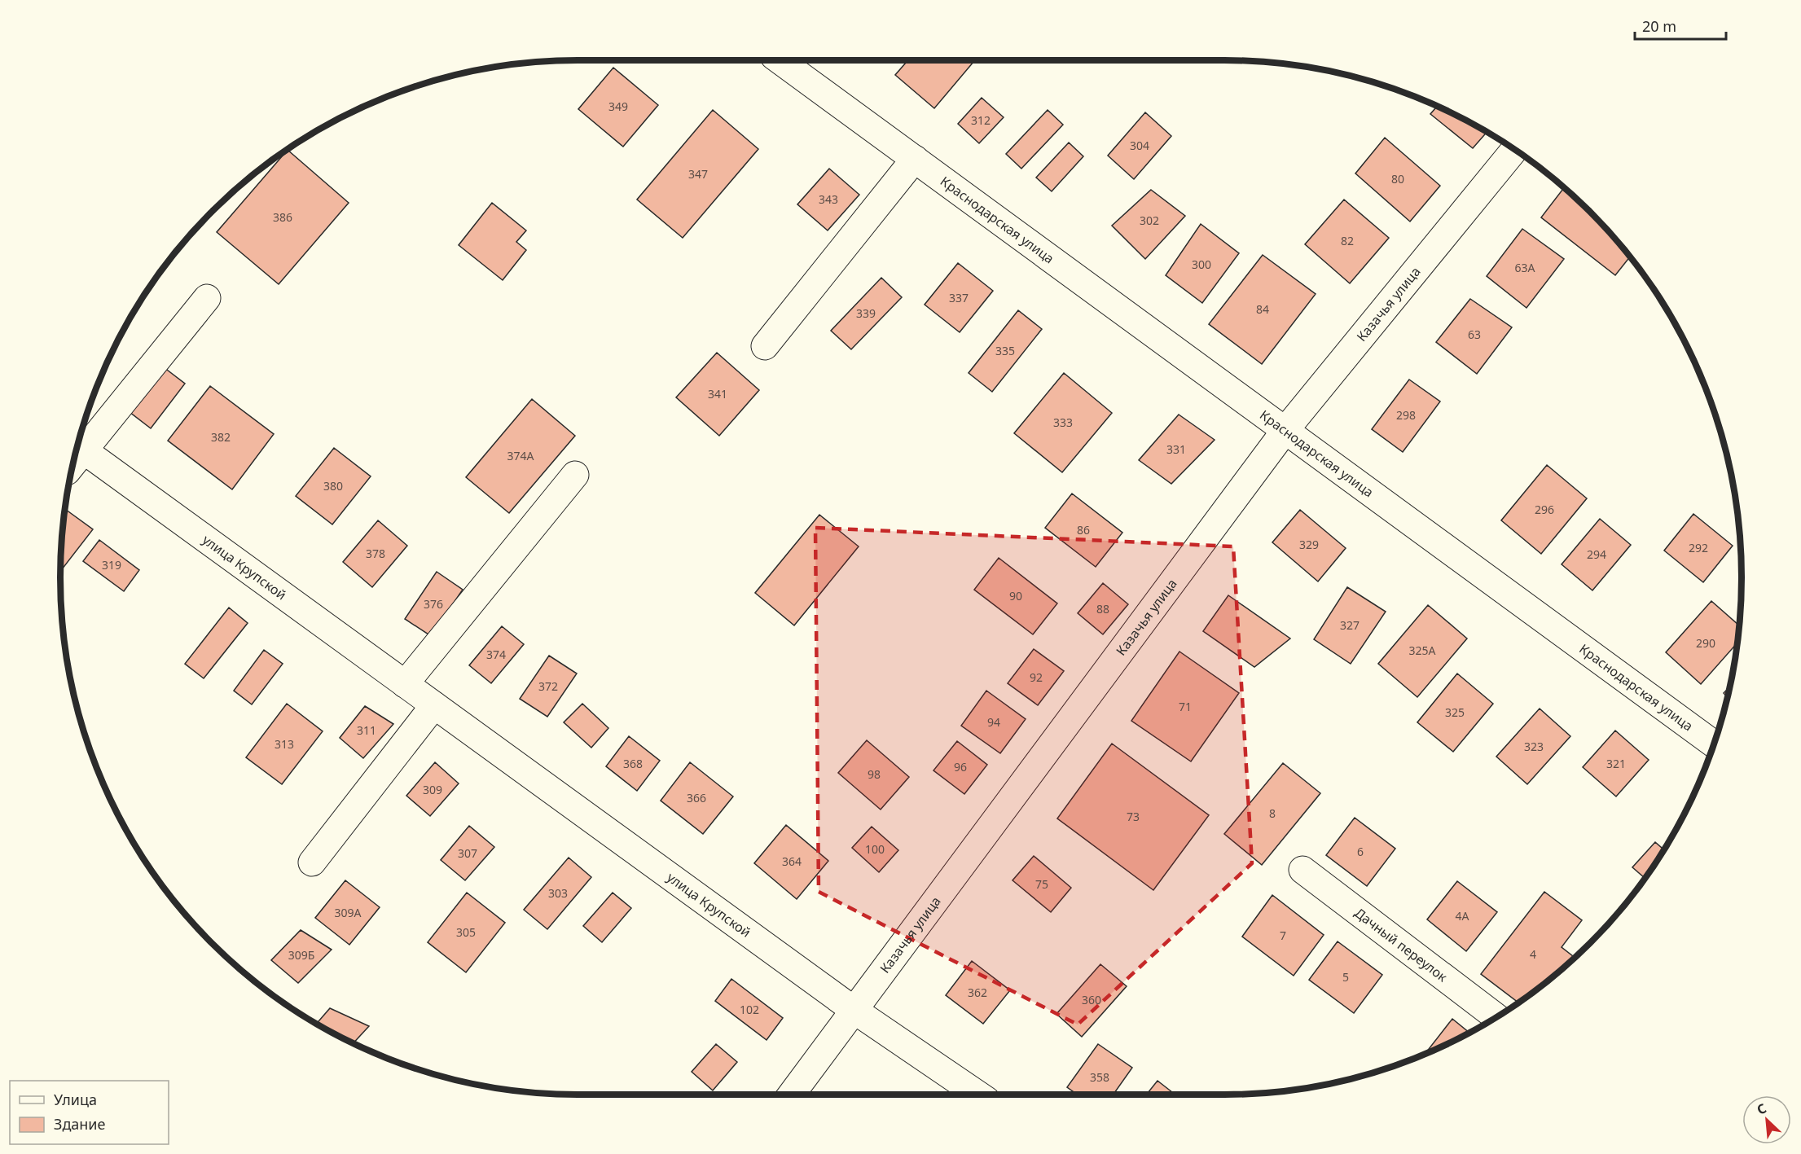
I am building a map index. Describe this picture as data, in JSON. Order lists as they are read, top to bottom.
{
  "streets": {
    "street": [
      "Краснодарская улица",
      "Казачья улица",
      "улица Крупской",
      "Дачный переулок"
    ]
  },
  "crossings": [
    ["Краснодарская улица", "Казачья улица"],
    ["Казачья улица", "улица Крупской"]
  ],
  "house_numbers": [
    "349",
    "312",
    "304",
    "347",
    "80",
    "343",
    "386",
    "302",
    "82",
    "300",
    "63А",
    "337",
    "84",
    "339",
    "63",
    "335",
    "341",
    "298",
    "333",
    "382",
    "331",
    "374А",
    "380",
    "296",
    "86",
    "329",
    "292",
    "378",
    "294",
    "319",
    "90",
    "376",
    "88",
    "327",
    "290",
    "325А",
    "374",
    "92",
    "372",
    "71",
    "325",
    "94",
    "311",
    "313",
    "323",
    "368",
    "321",
    "96",
    "98",
    "309",
    "366",
    "8",
    "73",
    "100",
    "6",
    "307",
    "364",
    "75",
    "303",
    "309А",
    "4А",
    "305",
    "7",
    "4",
    "309Б",
    "5",
    "362",
    "360",
    "102",
    "358"
  ],
  "legend": ["Улица", "Здание"],
  "scale_bar": "20 m",
  "north": "top left"
}
